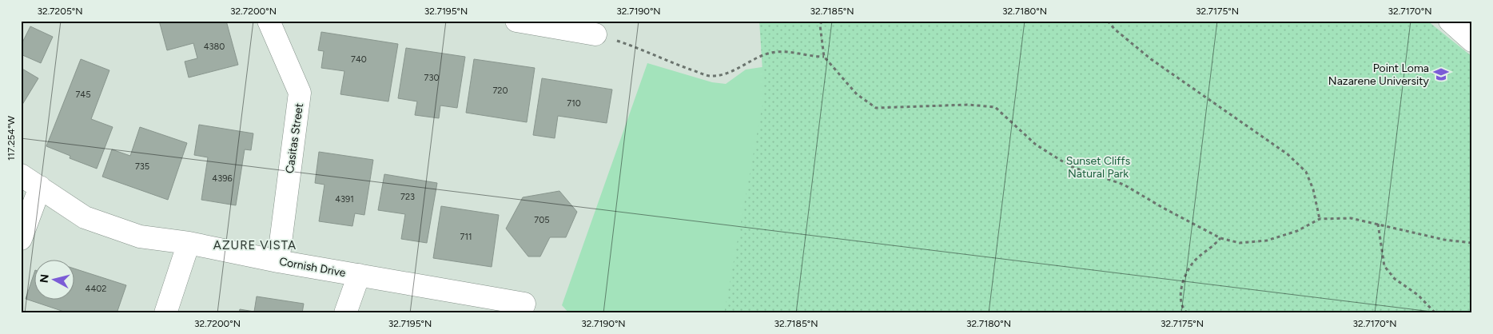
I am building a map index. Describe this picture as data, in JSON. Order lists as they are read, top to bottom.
{
  "streets": {
    "street": ["Casitas Street", "Cornish Drive"]
  },
  "crossings": [
    ["Casitas Street", "Cornish Drive"]
  ],
  "districts": ["AZURE VISTA"],
  "parks": ["Sunset Cliffs Natural Park"],
  "places": {
    "school or university": ["Point Loma Nazarene University"]
  },
  "house_numbers": [
    "4380",
    "740",
    "730",
    "720",
    "745",
    "710",
    "735",
    "4396",
    "723",
    "4391",
    "705",
    "711",
    "4402"
  ],
  "north": "left",
  "coordinates": [
    "32.7205°N",
    "32.7200°N",
    "32.7195°N",
    "32.7190°N",
    "32.7185°N",
    "32.7180°N",
    "32.7175°N",
    "32.7170°N",
    "117.254°W"
  ]
}
